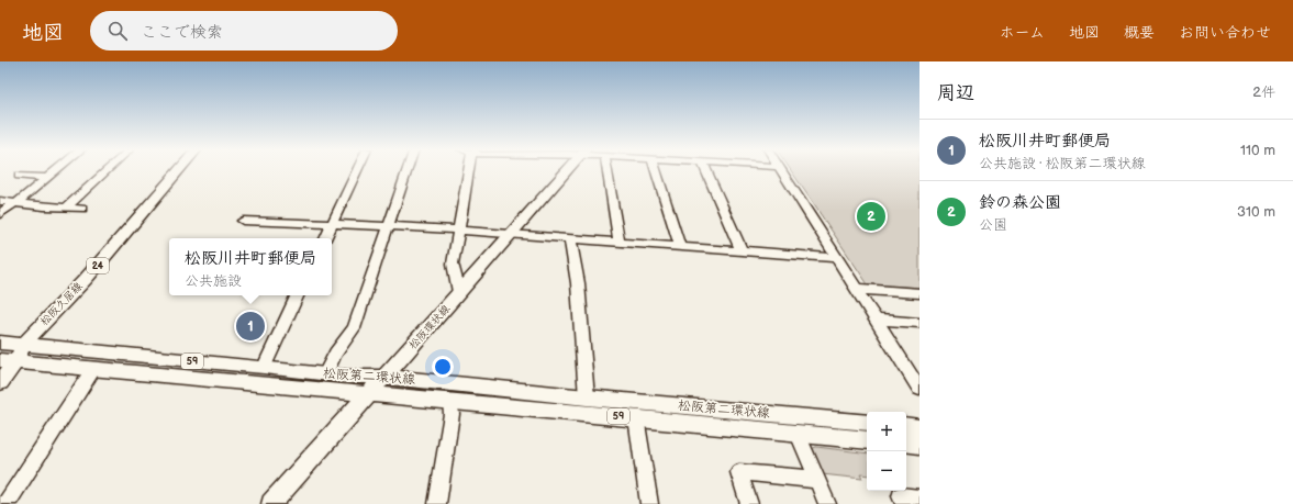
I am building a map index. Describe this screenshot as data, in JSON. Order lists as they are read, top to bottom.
{
  "streets": {
    "main road": [
      "24",
      "松阪久居線",
      "松阪環状線",
      "59",
      "松阪第二環状線"
    ]
  },
  "crossings": [
    ["松阪久居線", "松阪第二環状線"],
    ["松阪環状線", "松阪第二環状線"]
  ],
  "page": {
    "header": "地図",
    "search": "ここで検索",
    "nav": [
      "ホーム",
      "地図",
      "概要",
      "お問い合わせ"
    ],
    "heading": ["周辺", "2件"],
    "list": [
      {
        "mark": "1",
        "name": "松阪川井町郵便局",
        "note": "公共施設 · 松阪第二環状線",
        "value": "110 m"
      },
      {
        "mark": "2",
        "name": "鈴の森公園",
        "note": "公園",
        "value": "310 m"
      }
    ],
    "pins": ["2", "1"],
    "popup": ["松阪川井町郵便局", "公共施設"],
    "map_buttons": ["+", "−"]
  }
}
